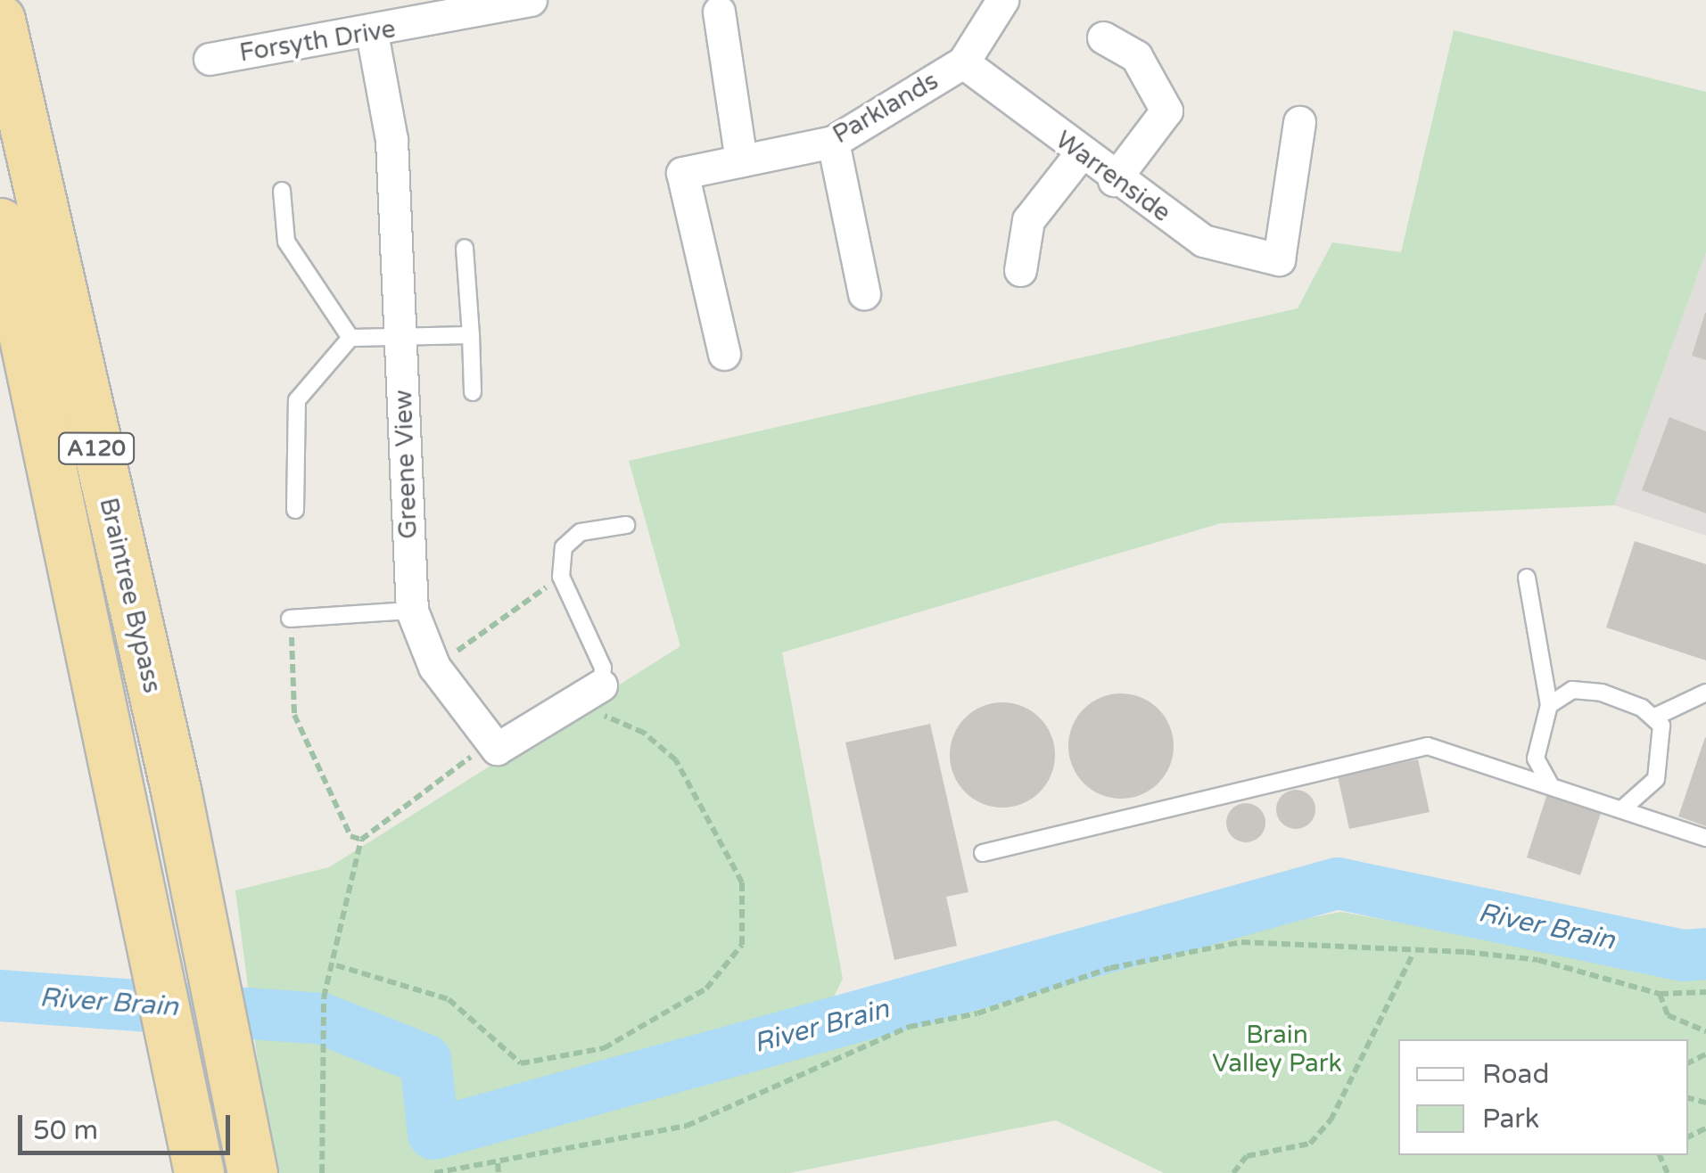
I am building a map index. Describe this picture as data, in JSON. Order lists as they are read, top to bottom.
{
  "streets": {
    "highway": ["A120", "Braintree Bypass"],
    "street": [
      "Forsyth Drive",
      "Parklands",
      "Warrenside",
      "Greene View"
    ]
  },
  "crossings": [
    ["Forsyth Drive", "Greene View"],
    ["Parklands", "Warrenside"]
  ],
  "water": ["River Brain"],
  "parks": ["Brain Valley Park"],
  "legend": ["Road", "Park"],
  "scale_bar": "50 m"
}
